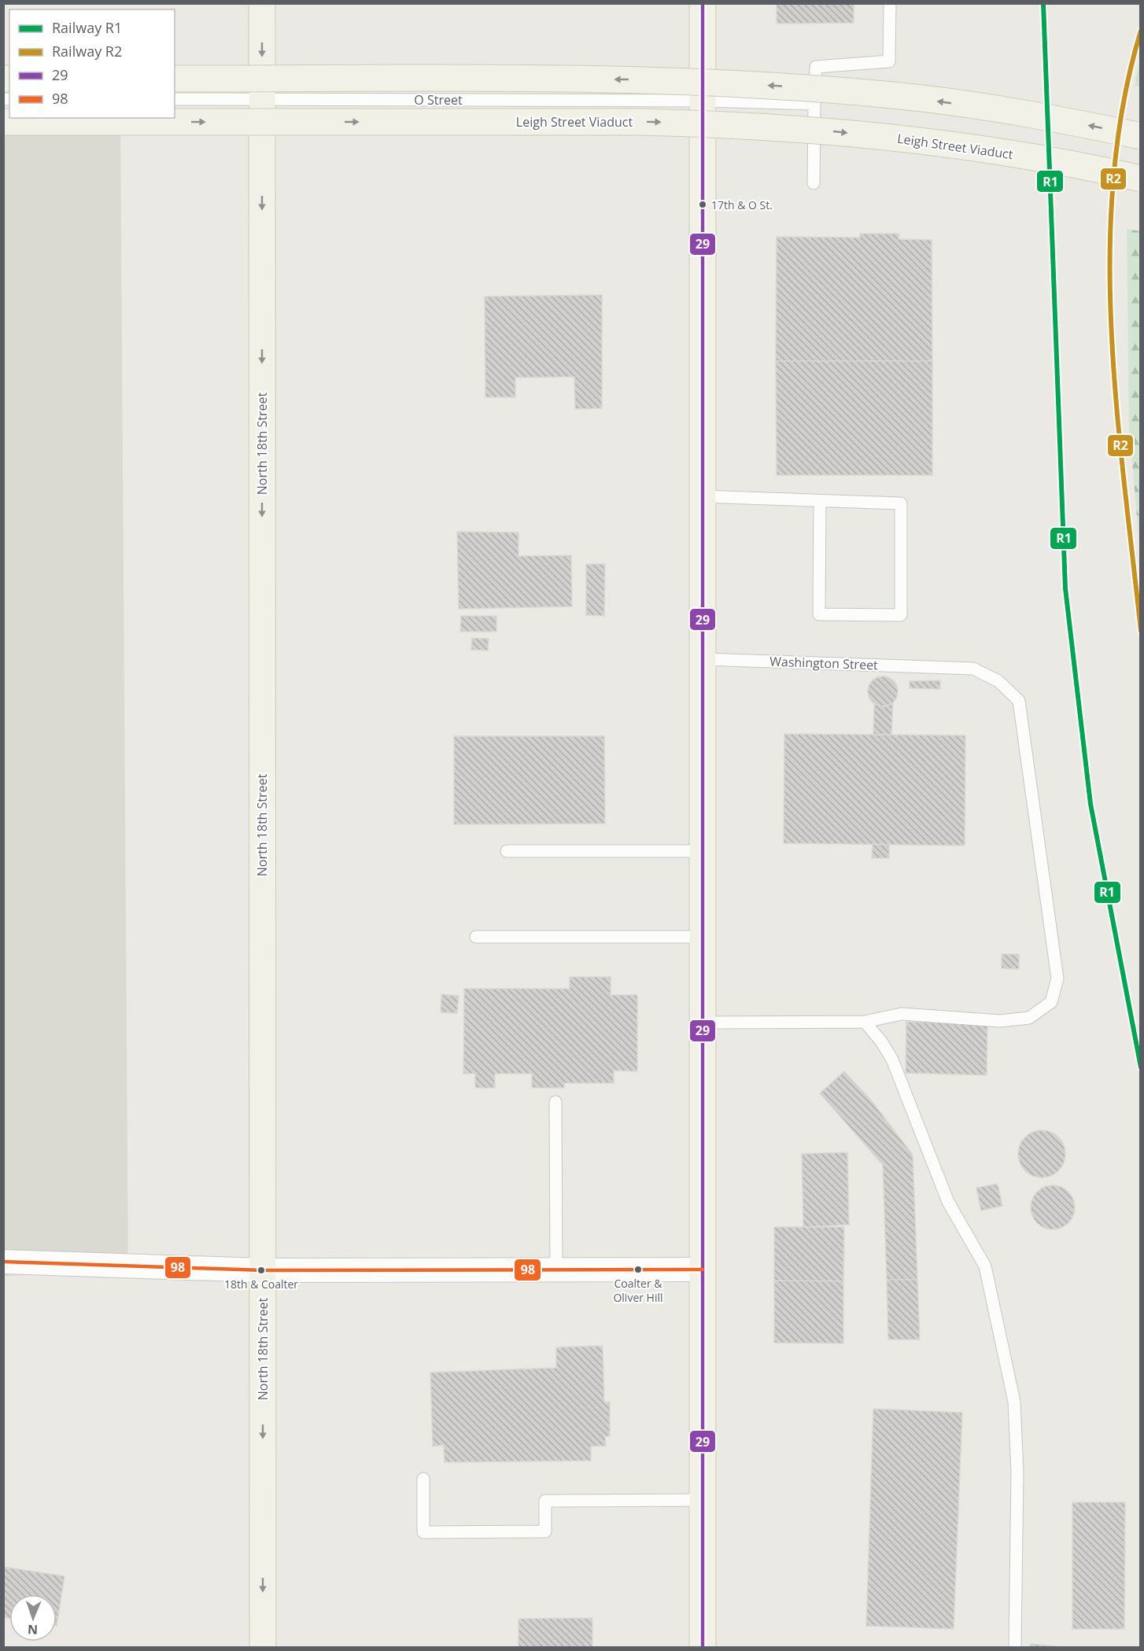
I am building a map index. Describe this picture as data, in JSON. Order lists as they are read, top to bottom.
{
  "streets": {
    "main road": ["Leigh Street Viaduct", "North 18th Street"],
    "lane": ["O Street", "Washington Street"]
  },
  "crossings": [
    ["O Street", "North 18th Street"]
  ],
  "one_way": ["North 18th Street"],
  "places": ["17th & O St.", "Coalter & Oliver Hill", "18th & Coalter"],
  "lines": [
    "rail line R1",
    "transit line 29",
    "rail line R2",
    "transit line 98"
  ],
  "legend": [
    "Railway R1",
    "Railway R2",
    "29",
    "98"
  ],
  "north": "bottom"
}
